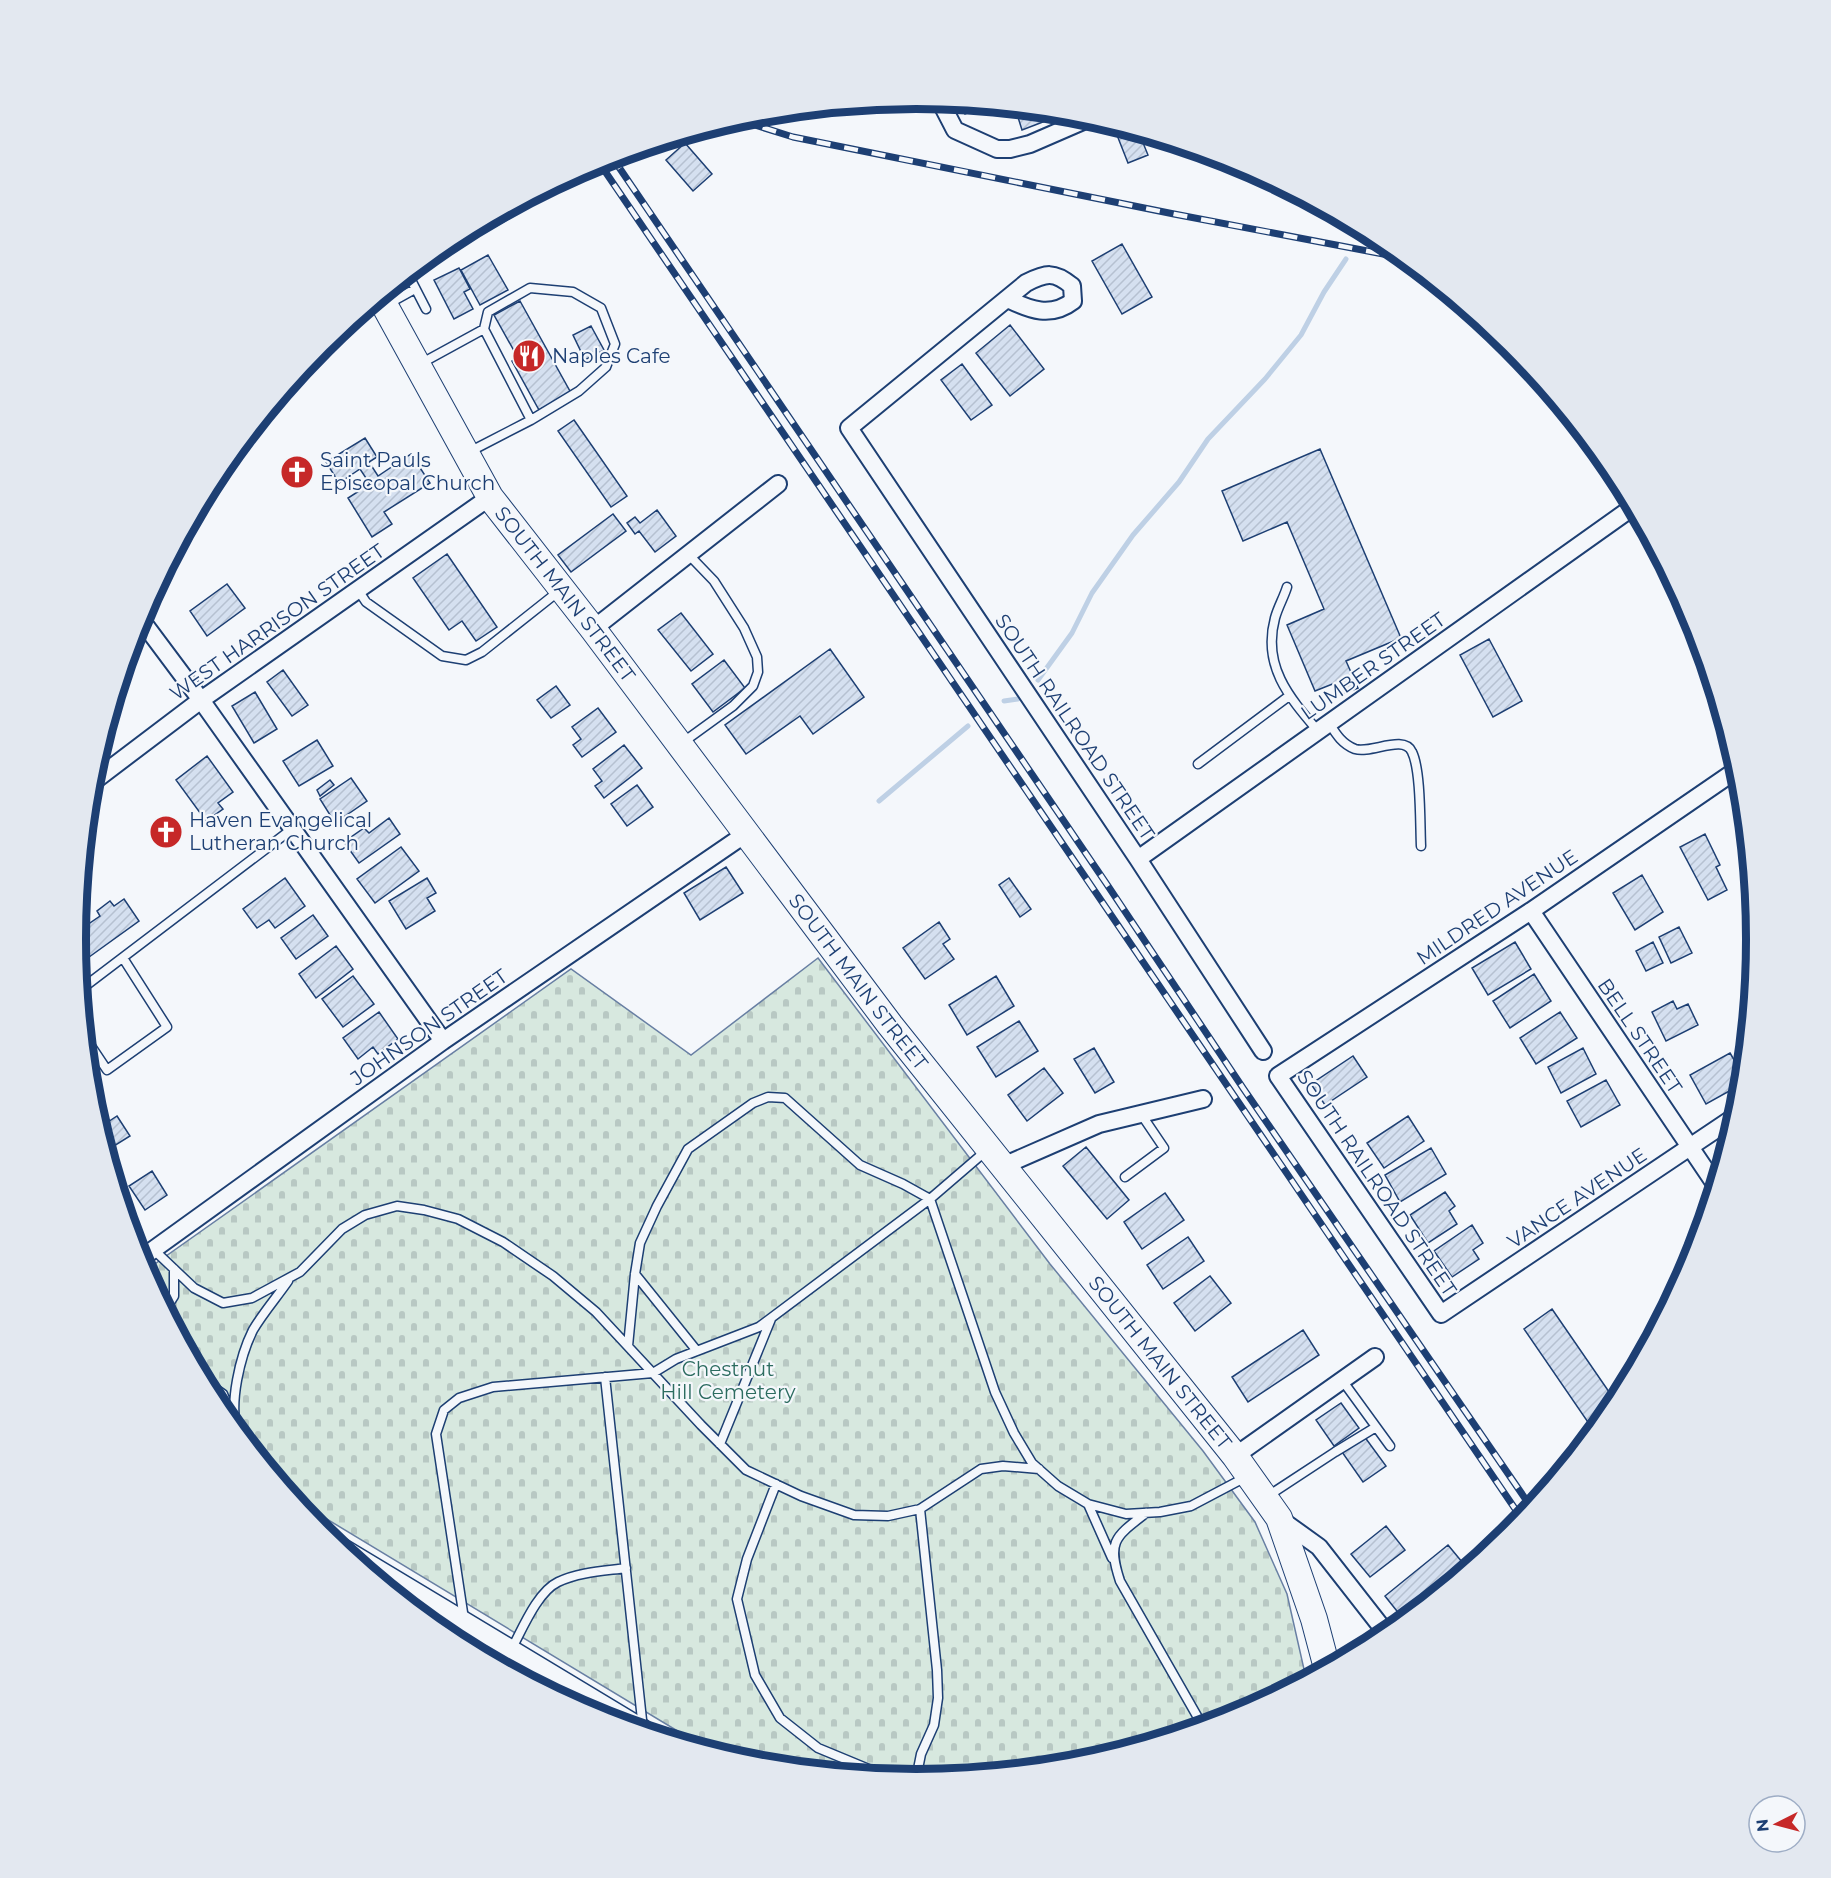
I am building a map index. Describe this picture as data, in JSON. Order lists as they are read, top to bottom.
{
  "streets": {
    "main road": ["SOUTH MAIN STREET"],
    "street": [
      "WEST HARRISON STREET",
      "LUMBER STREET",
      "SOUTH RAILROAD STREET",
      "MILDRED AVENUE",
      "JOHNSON STREET",
      "BELL STREET",
      "VANCE AVENUE"
    ]
  },
  "crossings": [
    ["SOUTH MAIN STREET", "WEST HARRISON STREET"],
    ["SOUTH MAIN STREET", "JOHNSON STREET"],
    ["LUMBER STREET", "SOUTH RAILROAD STREET"],
    ["SOUTH RAILROAD STREET", "MILDRED AVENUE"],
    ["SOUTH RAILROAD STREET", "VANCE AVENUE"],
    ["MILDRED AVENUE", "BELL STREET"],
    ["BELL STREET", "VANCE AVENUE"]
  ],
  "parks": ["Chestnut Hill Cemetery"],
  "places": {
    "restaurant": ["Naples Cafe"],
    "church": ["Saint Pauls Episcopal Church", "Haven Evangelical Lutheran Church"]
  },
  "north": "left"
}
